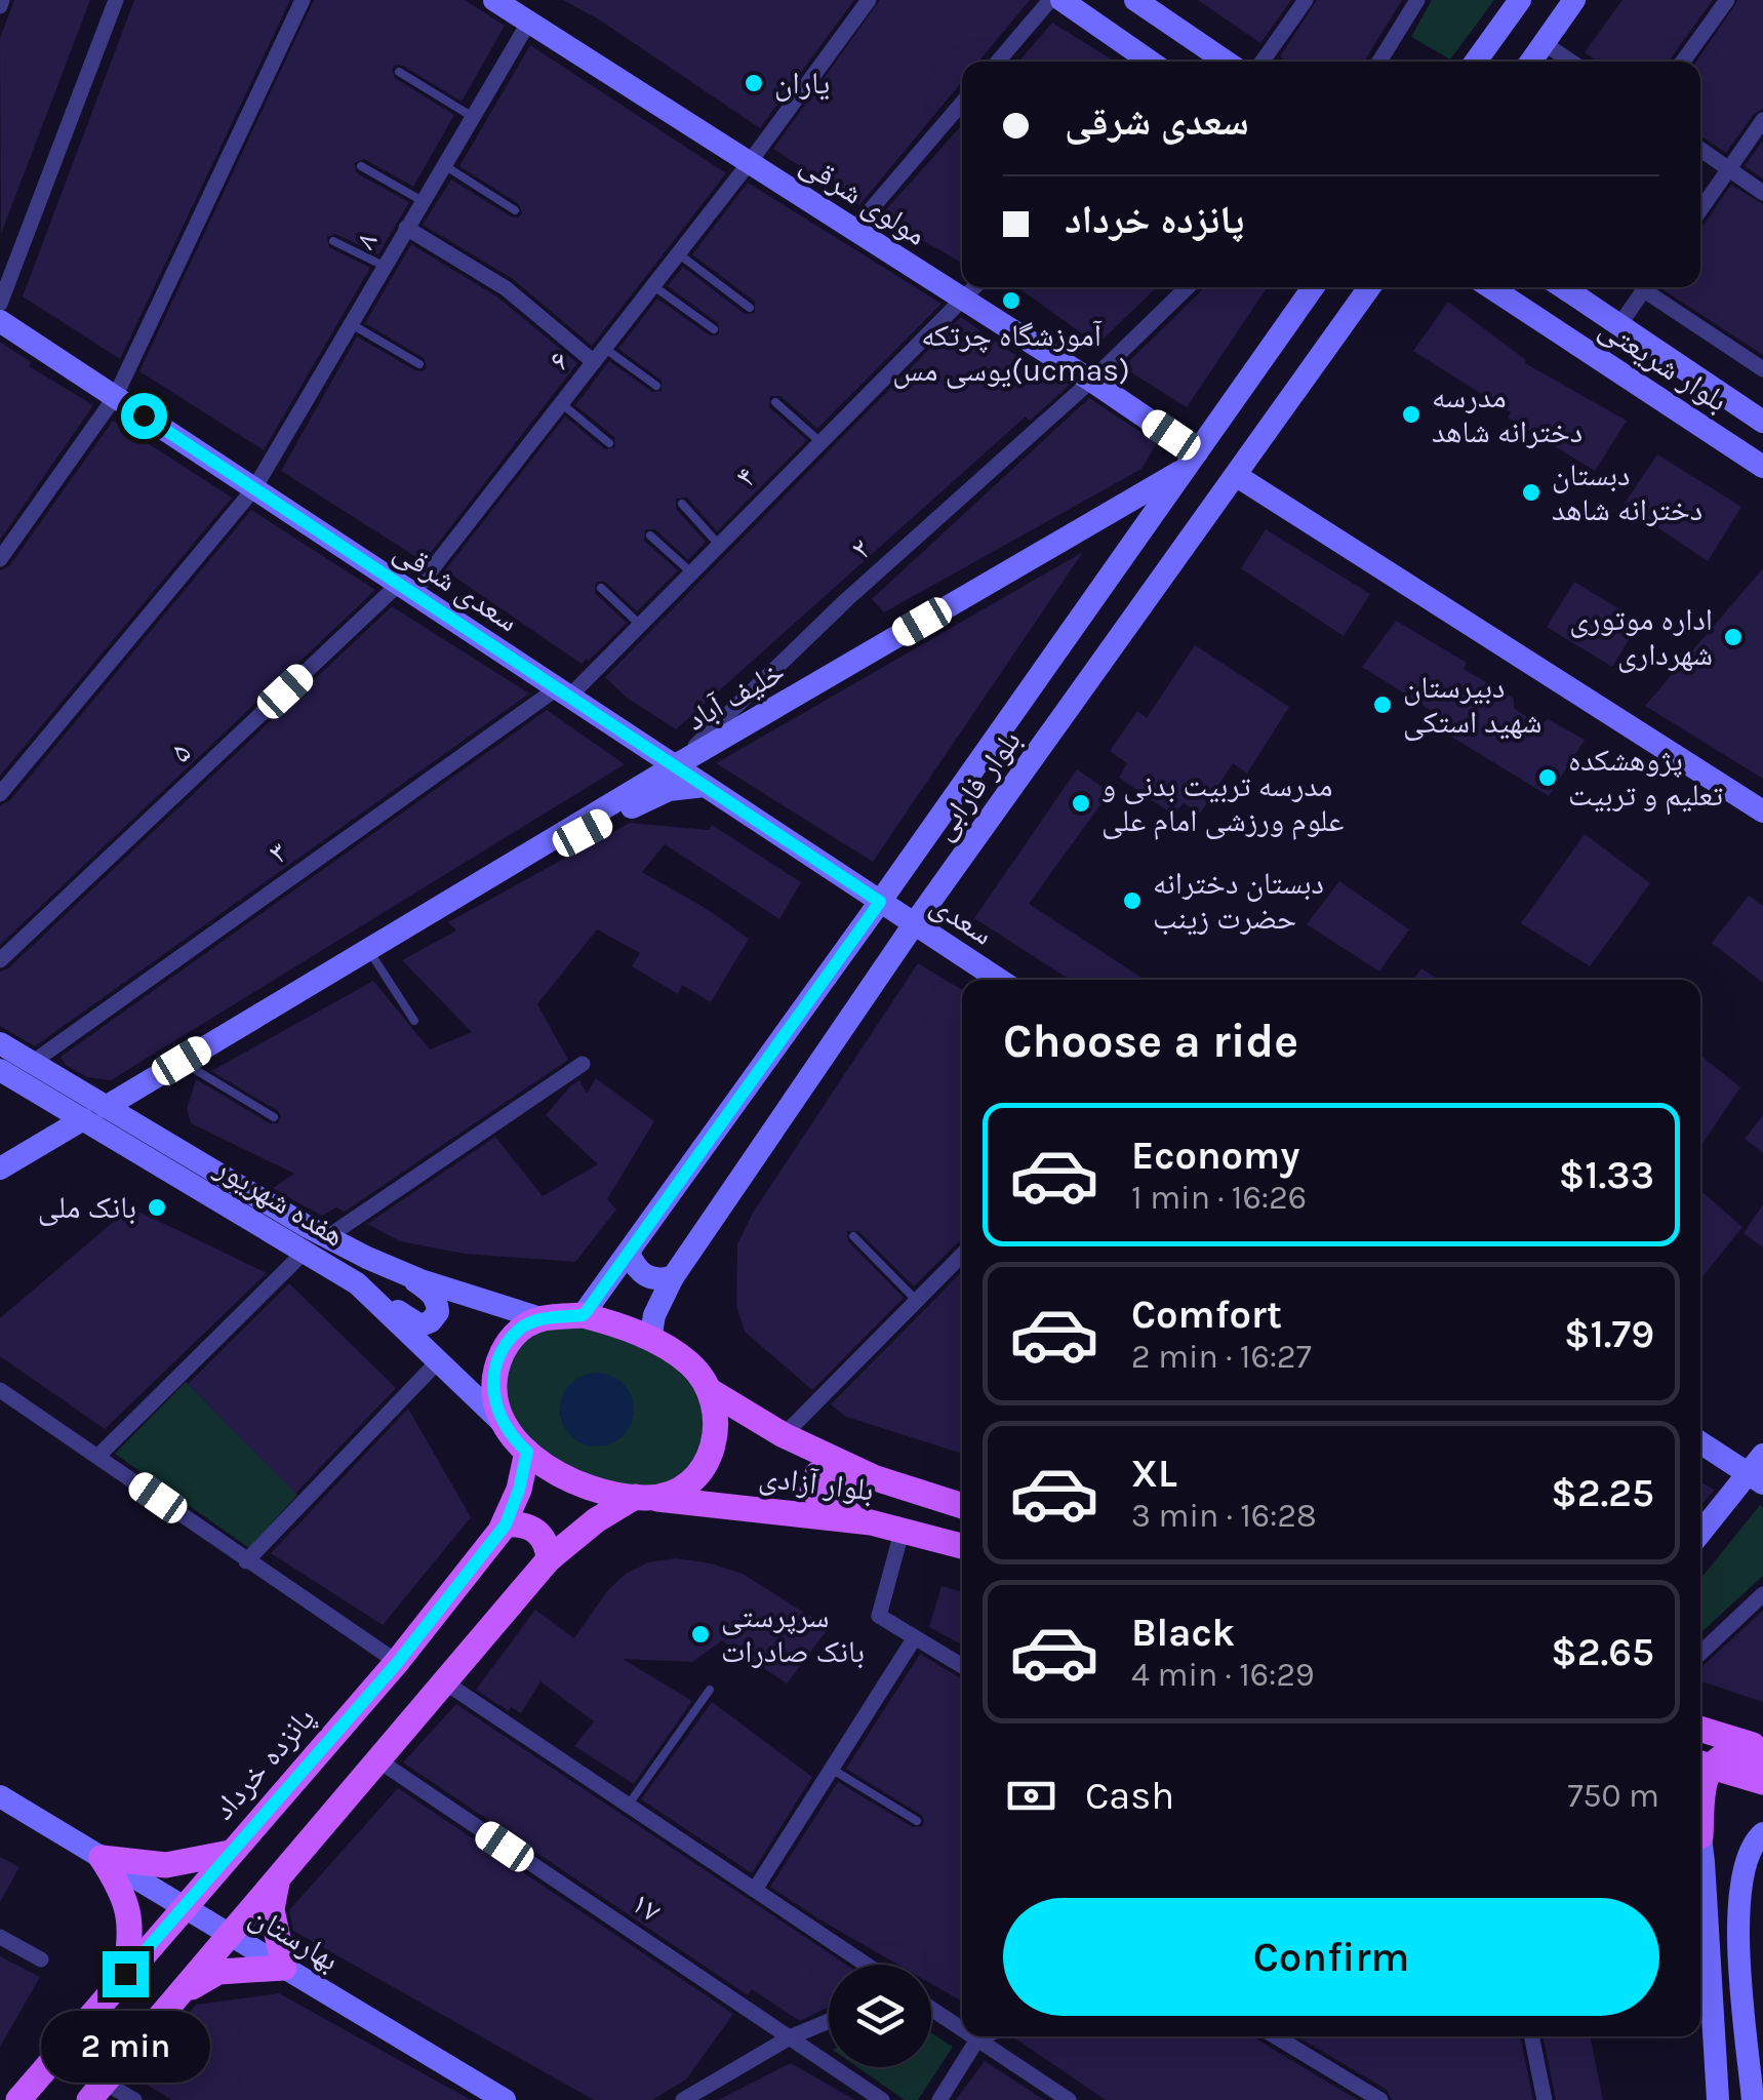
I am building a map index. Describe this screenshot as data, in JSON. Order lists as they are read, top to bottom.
{
  "streets": {
    "main road": [
      "مولوی شرقی",
      "بلوار شریعتی",
      "سعدی شرقی",
      "خلیف آباد",
      "بلوار فارابی",
      "سعدی",
      "هفده شهریور",
      "بلوار آزادی",
      "پانزده خرداد",
      "بهارستان"
    ],
    "street": [
      "۸",
      "۶",
      "۴",
      "۲",
      "۵",
      "۳",
      "۱۷"
    ]
  },
  "crossings": [
    ["مولوی شرقی", "۸"],
    ["مولوی شرقی", "۶"],
    ["مولوی شرقی", "۴"],
    ["مولوی شرقی", "۲"],
    ["مولوی شرقی", "خلیف آباد"],
    ["مولوی شرقی", "بلوار فارابی"],
    ["۸", "سعدی شرقی"],
    ["۶", "سعدی شرقی"],
    ["۶", "۵"],
    ["۴", "سعدی شرقی"],
    ["۴", "۳"],
    ["۲", "سعدی شرقی"],
    ["۲", "خلیف آباد"],
    ["سعدی شرقی", "خلیف آباد"],
    ["سعدی شرقی", "۵"],
    ["سعدی شرقی", "بلوار فارابی"],
    ["سعدی شرقی", "۳"],
    ["سعدی شرقی", "سعدی"],
    ["خلیف آباد", "بلوار فارابی"],
    ["خلیف آباد", "هفده شهریور"],
    ["بلوار فارابی", "سعدی"],
    ["بلوار فارابی", "هفده شهریور"],
    ["بلوار فارابی", "بلوار آزادی"],
    ["بلوار فارابی", "پانزده خرداد"],
    ["۳", "هفده شهریور"],
    ["هفده شهریور", "بلوار آزادی"],
    ["هفده شهریور", "پانزده خرداد"],
    ["بلوار آزادی", "پانزده خرداد"],
    ["پانزده خرداد", "بهارستان"]
  ],
  "places": [
    "یاران",
    "آموزشگاه چرتکه یوسی مس(ucmas)",
    "مدرسه دخترانه شاهد",
    "دبستان دخترانه شاهد",
    "اداره موتوری شهرداری",
    "دبیرستان شهید استکی",
    "پژوهشکده تعلیم و تربیت",
    "مدرسه تربیت بدنی و علوم ورزشی امام علی",
    "دبستان دخترانه حضرت زینب",
    "بانک ملی",
    "سرپرستی بانک صادرات"
  ],
  "page": {
    "banner": ["سعدی شرقی", "پانزده خرداد"],
    "heading": "Choose a ride",
    "list": [
      {
        "name": "Economy",
        "note": "1 min · 16:26",
        "value": "$1.33"
      },
      {
        "name": "Comfort",
        "note": "2 min · 16:27",
        "value": "$1.79"
      },
      {
        "name": "XL",
        "note": "3 min · 16:28",
        "value": "$2.25"
      },
      {
        "name": "Black",
        "note": "4 min · 16:29",
        "value": "$2.65"
      }
    ],
    "pay": ["Cash", "750 m"],
    "buttons": "Confirm",
    "bubble": "2 min"
  }
}
